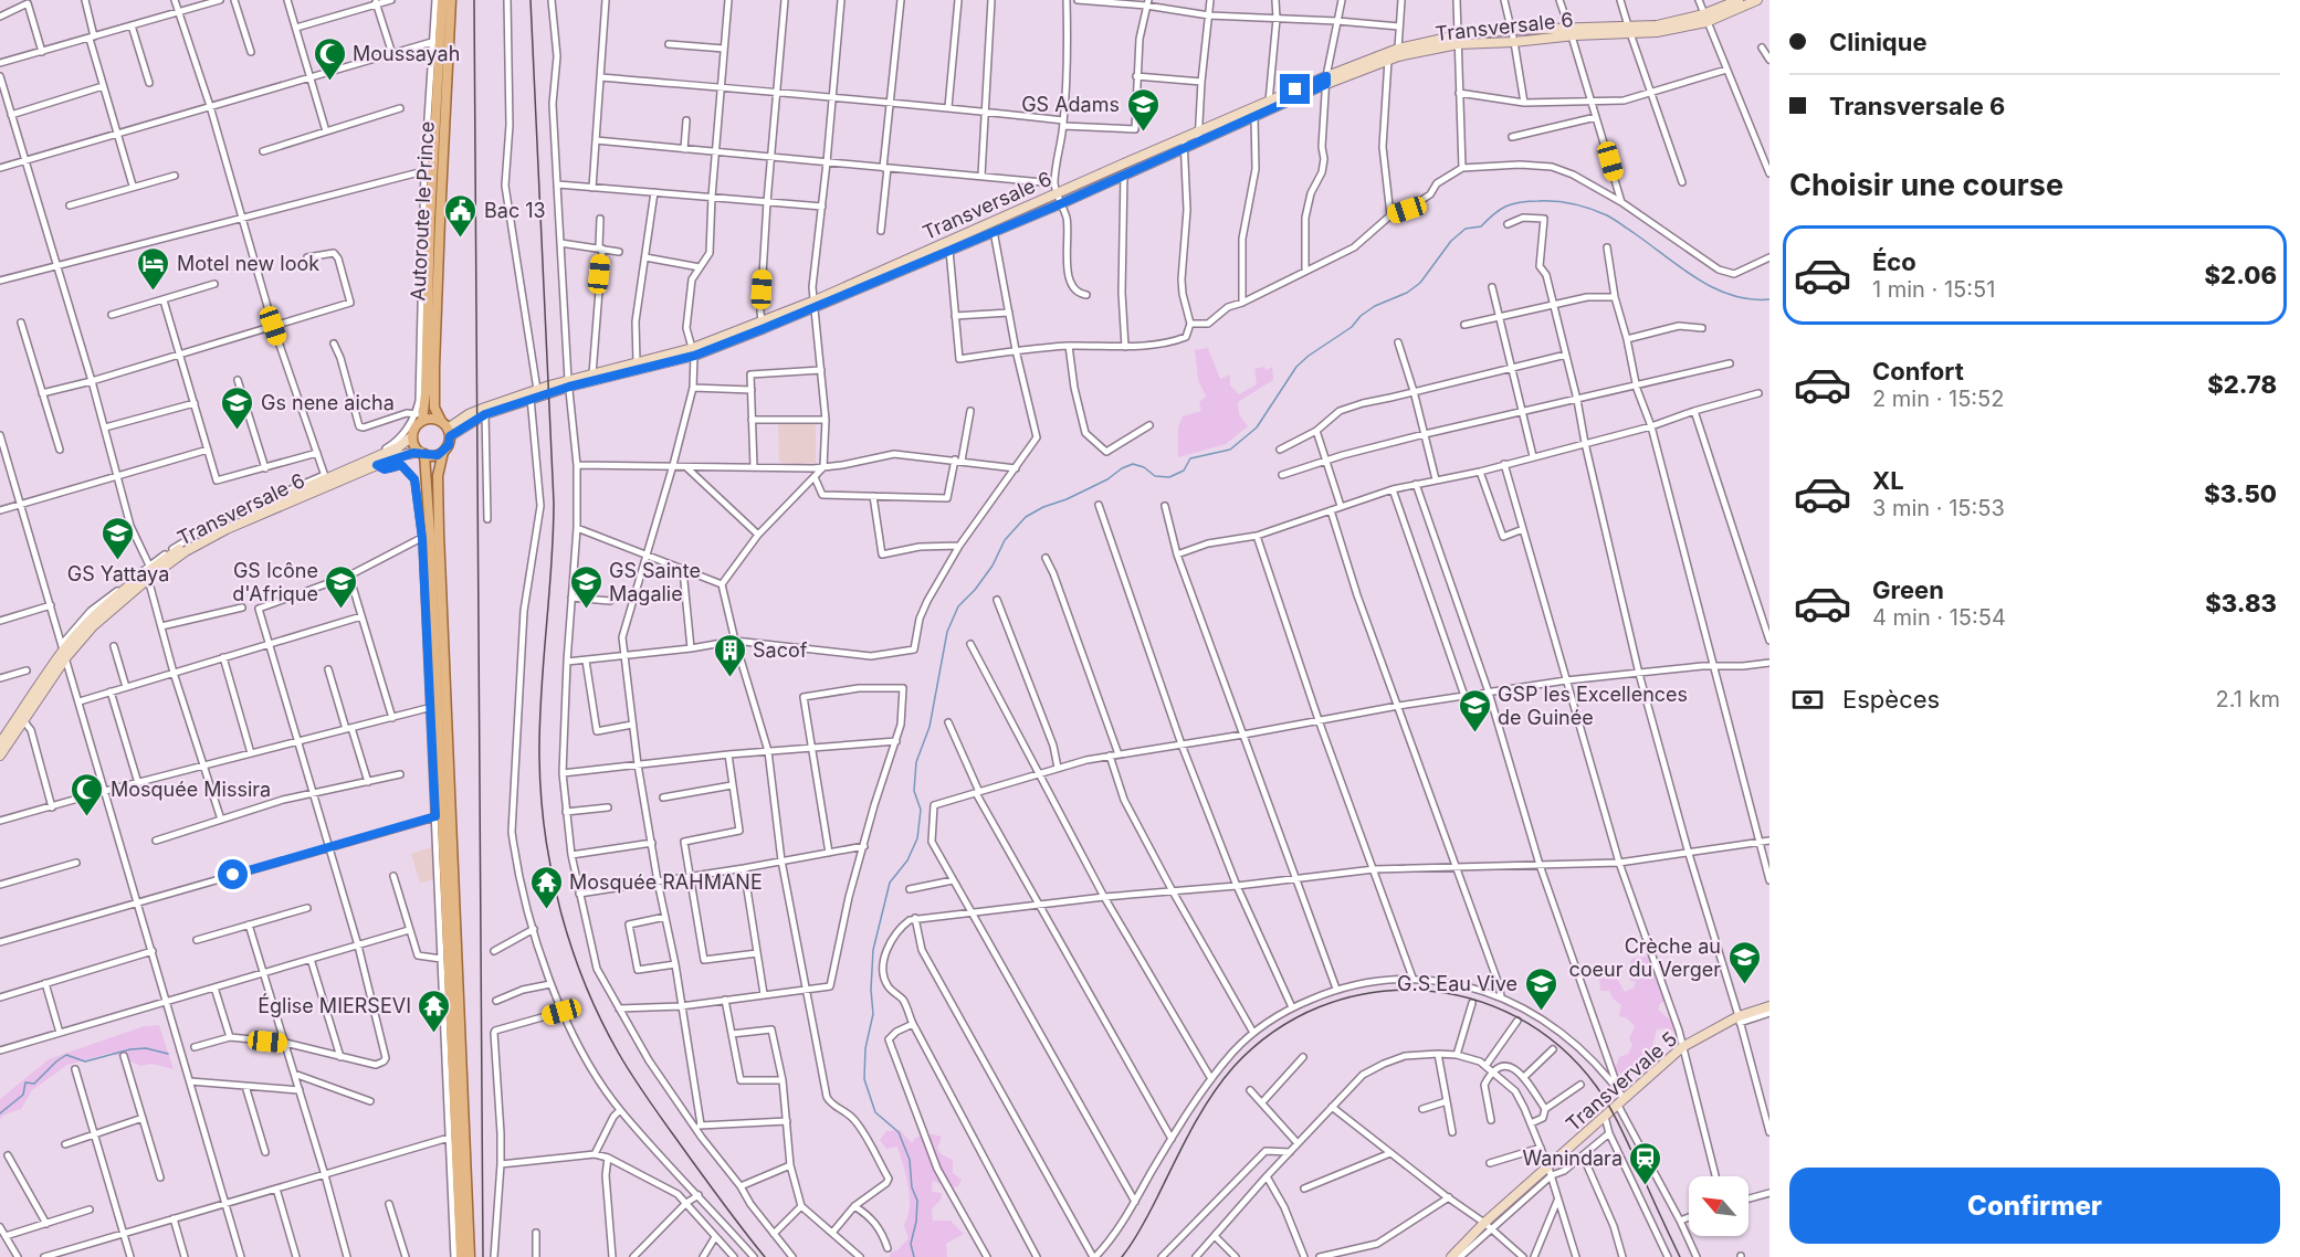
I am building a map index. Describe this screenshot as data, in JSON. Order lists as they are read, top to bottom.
{
  "streets": {
    "main road": ["Transversale 6", "Autoroute le Prince", "Transvervale 5"]
  },
  "crossings": [
    ["Transversale 6", "Autoroute le Prince"]
  ],
  "places": {
    "mosque": ["Moussayah", "Mosquée Missira"],
    "school or university": [
      "GS Adams",
      "Gs nene aicha",
      "GS Yattaya",
      "GS Icône d'Afrique",
      "GS Sainte Magalie",
      "GSP les Excellences de Guinée",
      "Crèche au coeur du Verger",
      "G.S Eau Vive"
    ],
    "public building": ["Bac 13"],
    "hotel": ["Motel new look"],
    "building": ["Sacof"],
    "temple": ["Mosquée RAHMANE", "Église MIERSEVI"],
    "station": ["Wanindara"]
  },
  "north": "top left",
  "page": {
    "banner": ["Clinique", "Transversale 6"],
    "heading": "Choisir une course",
    "list": [
      {
        "name": "Éco",
        "note": "1 min · 15:51",
        "value": "$2.06"
      },
      {
        "name": "Confort",
        "note": "2 min · 15:52",
        "value": "$2.78"
      },
      {
        "name": "XL",
        "note": "3 min · 15:53",
        "value": "$3.50"
      },
      {
        "name": "Green",
        "note": "4 min · 15:54",
        "value": "$3.83"
      }
    ],
    "pay": ["Espèces", "2.1 km"],
    "buttons": "Confirmer"
  }
}
